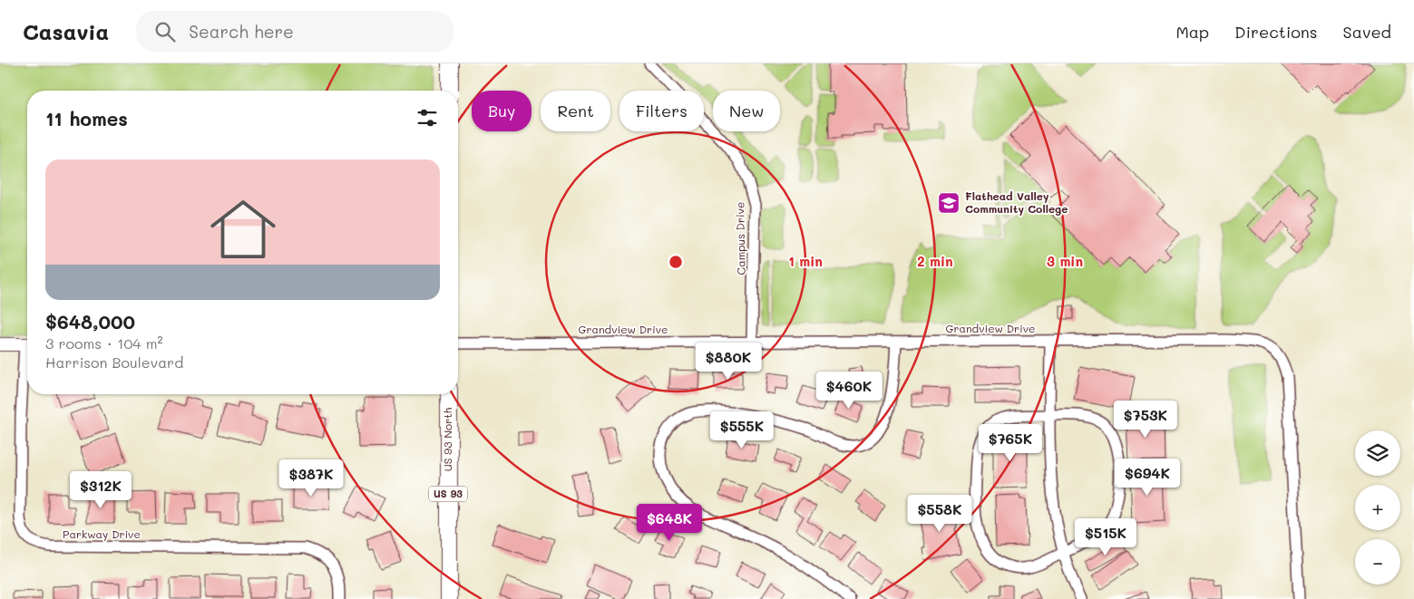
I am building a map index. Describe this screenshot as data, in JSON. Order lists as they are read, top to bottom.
{
  "streets": {
    "main road": ["US 93 North", "US 93"],
    "street": ["Campus Drive", "Grandview Drive", "Parkway Drive"]
  },
  "crossings": [
    ["Campus Drive", "Grandview Drive"]
  ],
  "places": {
    "school or university": ["Flathead Valley Community College"]
  },
  "page": {
    "header": "Casavia",
    "search": "Search here",
    "nav": ["Map", "Directions", "Saved"],
    "chip": [
      "Buy",
      "Rent",
      "Filters",
      "New"
    ],
    "heading": "11 homes",
    "list": [
      {
        "name": "$648,000",
        "note": "3 rooms · 104 m² · Harrison Boulevard"
      }
    ],
    "price": [
      "$880K",
      "$460K",
      "$753K",
      "$555K",
      "$765K",
      "$694K",
      "$387K",
      "$312K",
      "$558K",
      "$648K",
      "$515K"
    ],
    "map_buttons": ["+", "−"]
  },
  "rings": ["1 min", "2 min", "3 min"]
}
